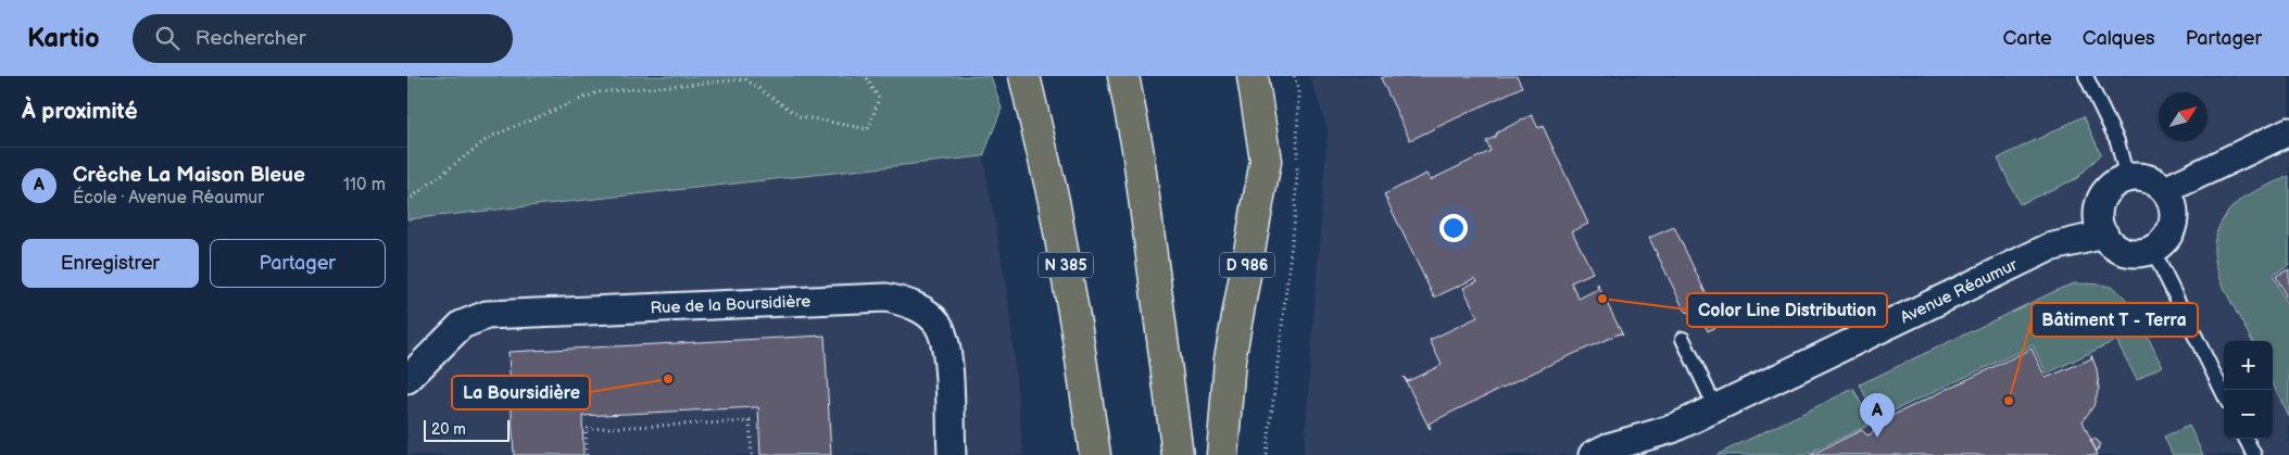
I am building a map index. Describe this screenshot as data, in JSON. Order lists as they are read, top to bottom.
{
  "streets": {
    "main road": ["N 385", "D 986"],
    "street": ["Avenue Réaumur", "Rue de la Boursidière"]
  },
  "places": ["Color Line Distribution", "La Boursidière", "Bâtiment T - Terra"],
  "scale_bar": "20 m",
  "north": "top right",
  "page": {
    "header": "Kartio",
    "search": "Rechercher",
    "nav": ["Carte", "Calques", "Partager"],
    "heading": "À proximité",
    "list": [
      {
        "mark": "A",
        "name": "Crèche La Maison Bleue",
        "note": "École · Avenue Réaumur",
        "value": "110 m"
      }
    ],
    "buttons": ["Enregistrer", "Partager"],
    "map_buttons": ["+", "−"],
    "pins": "A",
    "scale": "20 m"
  }
}
